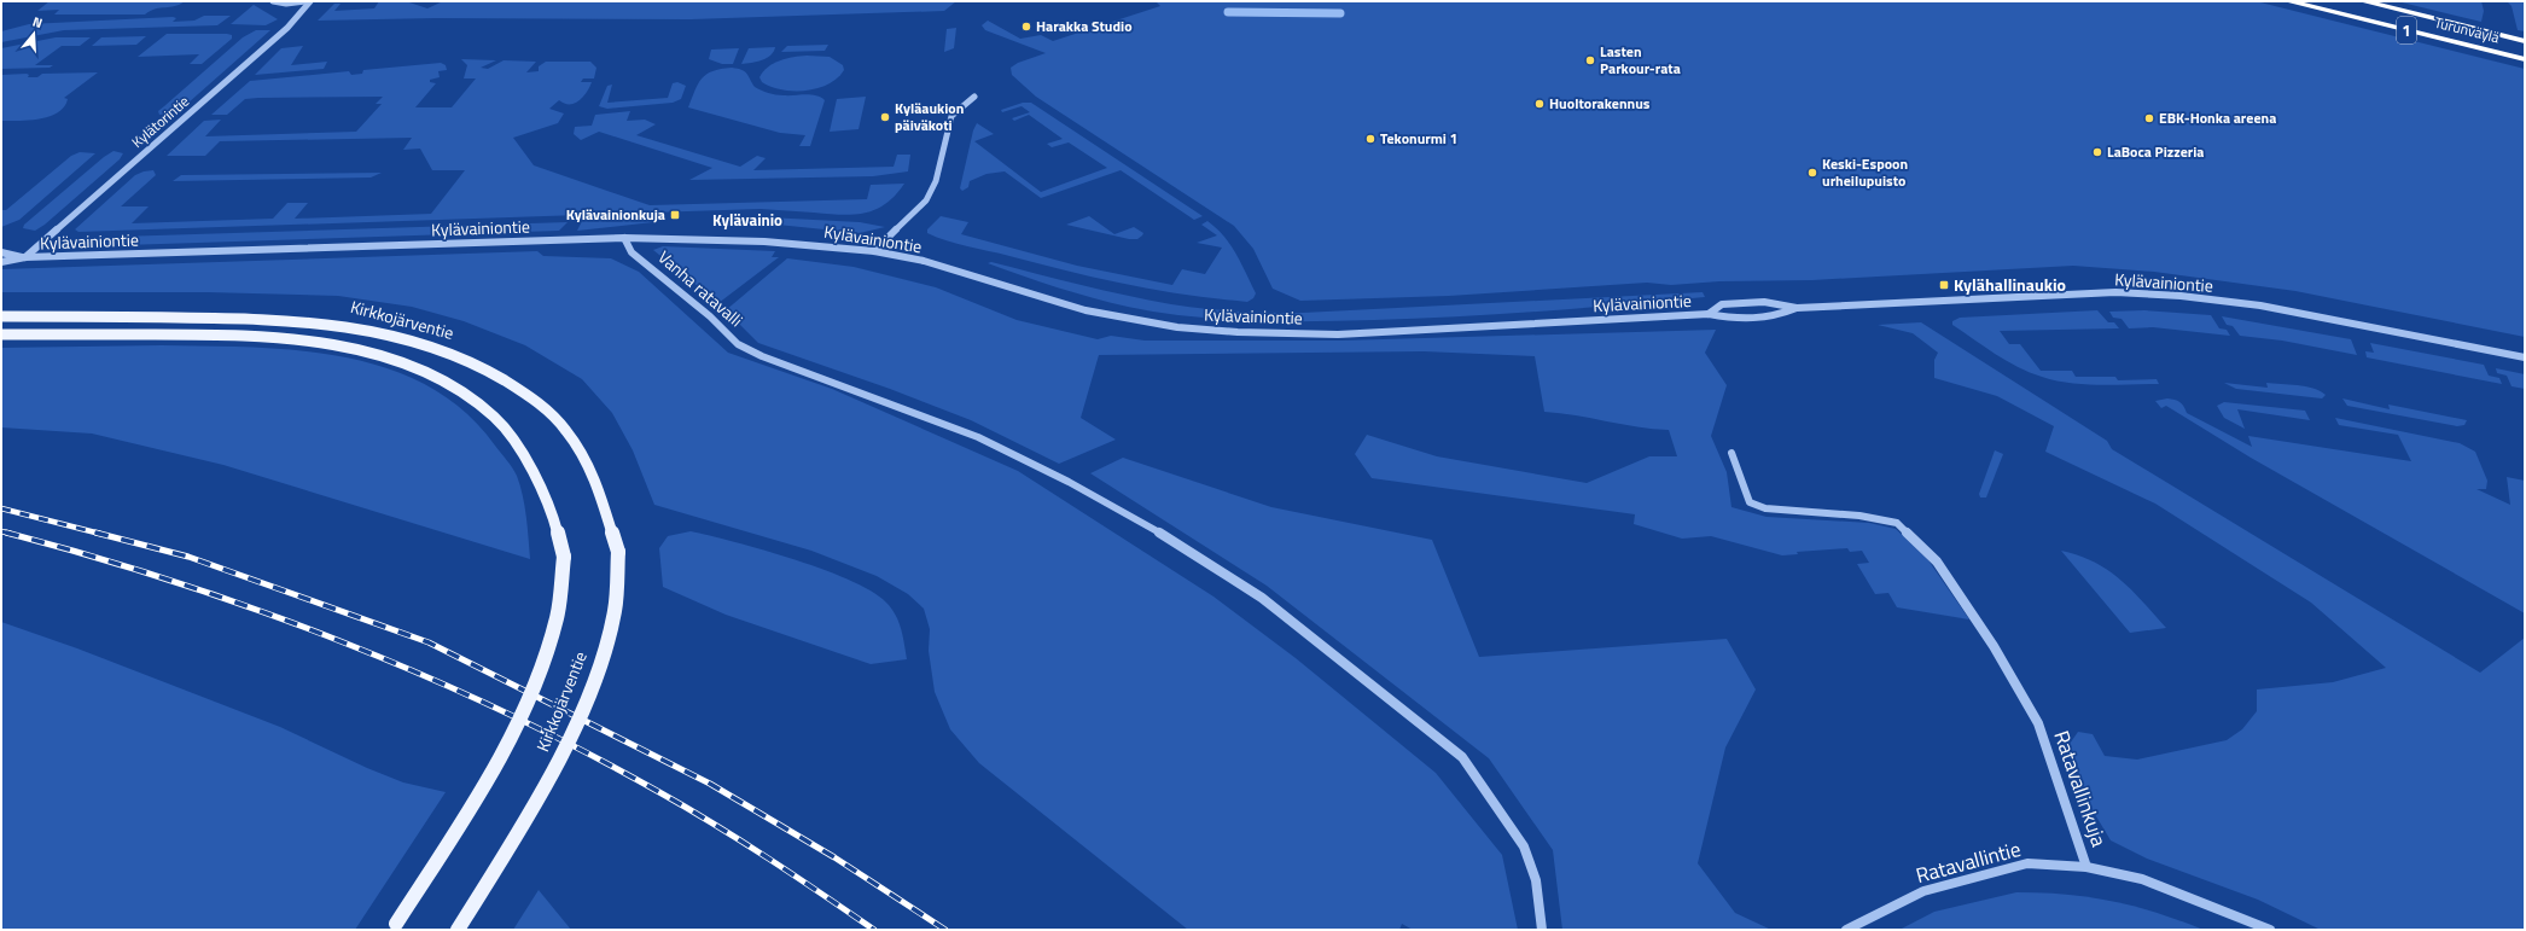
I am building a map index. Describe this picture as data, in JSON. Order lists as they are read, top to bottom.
{
  "streets": {
    "highway": ["1", "Turunväylä"],
    "main road": ["Kirkkojärventie"],
    "street": [
      "Kylätorintie",
      "Kylävainiontie",
      "Vanha ratavalli",
      "Ratavallinkuja",
      "Ratavallintie"
    ]
  },
  "crossings": [
    ["Kylätorintie", "Kylävainiontie"],
    ["Kylävainiontie", "Vanha ratavalli"],
    ["Ratavallinkuja", "Ratavallintie"]
  ],
  "districts": ["Kylävainio"],
  "places": {
    "other": [
      "Harakka Studio",
      "Lasten Parkour-rata",
      "Huoltorakennus",
      "Kyläaukion päiväkoti",
      "EBK-Honka areena",
      "Tekonurmi 1",
      "LaBoca Pizzeria",
      "Keski-Espoon urheilupuisto"
    ],
    "transit": ["Kylävainionkuja", "Kylähallinaukio"]
  },
  "north": "top"
}
